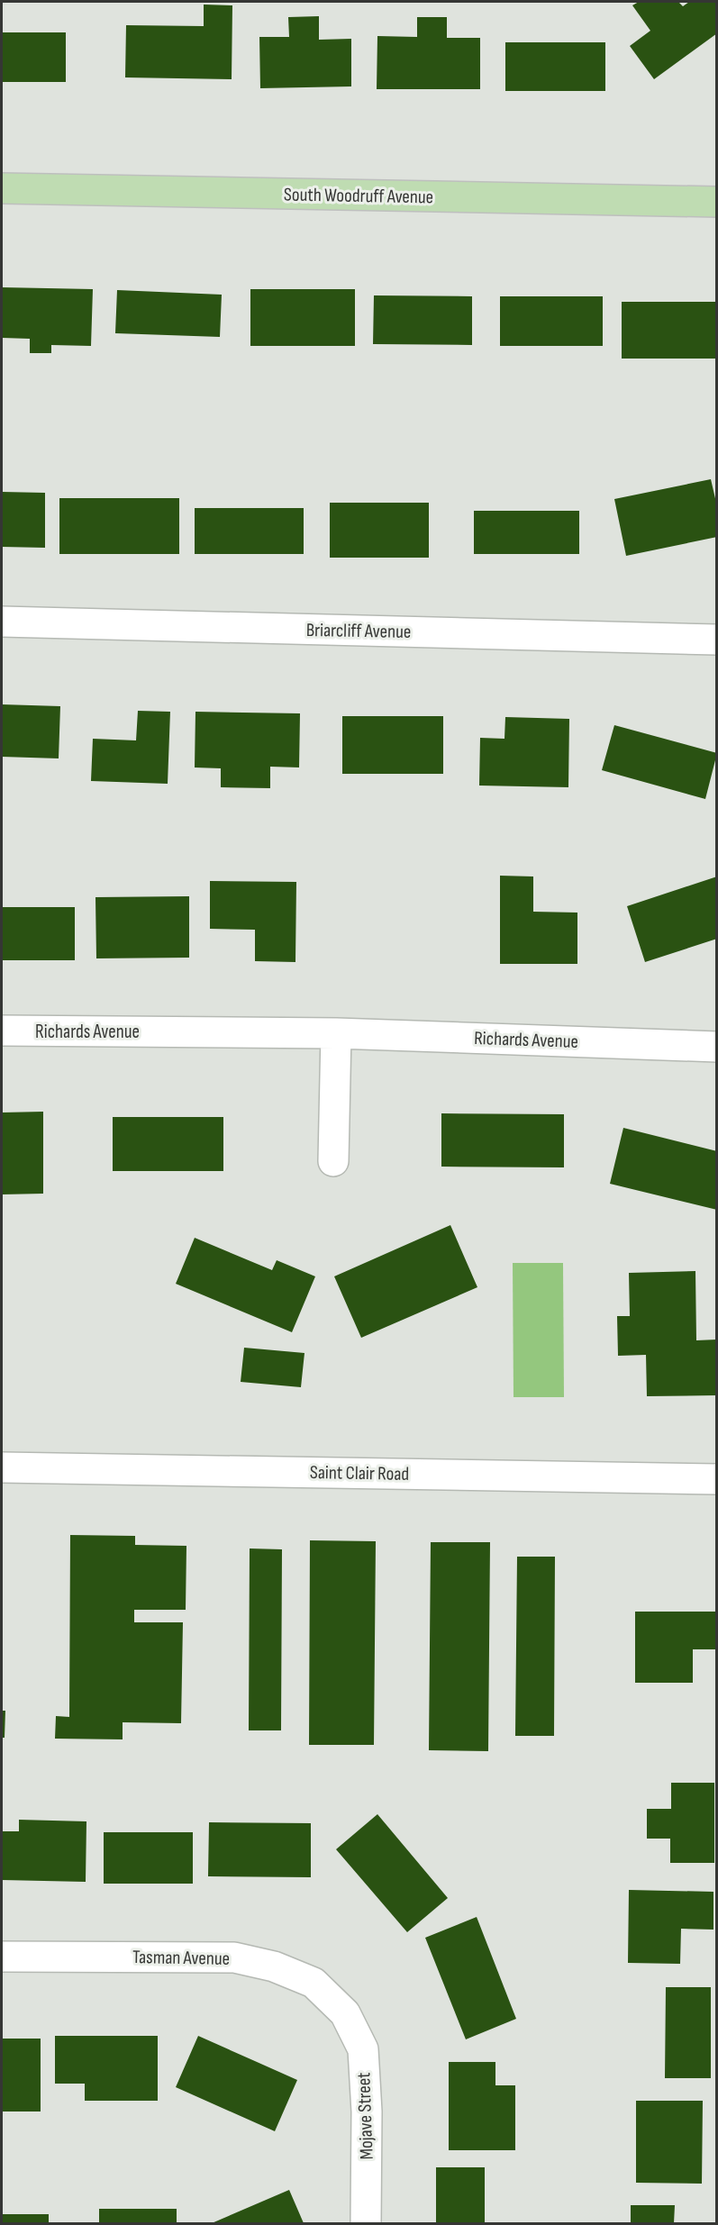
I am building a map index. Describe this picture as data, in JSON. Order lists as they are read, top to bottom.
{
  "streets": {
    "main road": ["South Woodruff Avenue"],
    "street": [
      "Briarcliff Avenue",
      "Richards Avenue",
      "Saint Clair Road",
      "Tasman Avenue",
      "Mojave Street"
    ]
  },
  "crossings": [
    ["Tasman Avenue", "Mojave Street"]
  ]
}
